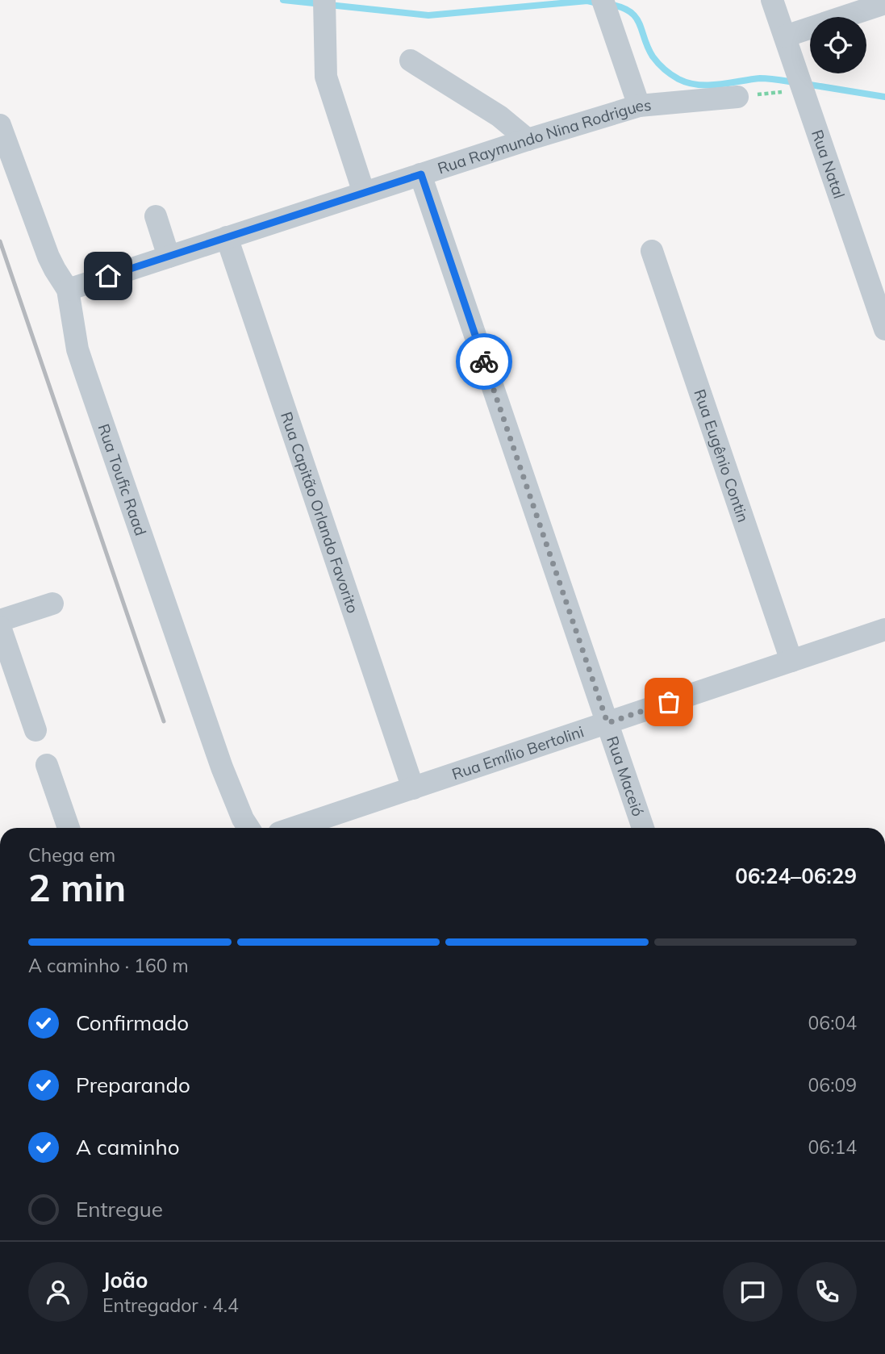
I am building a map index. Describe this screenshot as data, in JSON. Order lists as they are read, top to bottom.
{
  "streets": {
    "street": [
      "Rua Raymundo Nina Rodrigues",
      "Rua Natal",
      "Rua Eugênio Contin",
      "Rua Toufic Raad",
      "Rua Capitão Orlando Favorito",
      "Rua Emílio Bertolini",
      "Rua Maceió"
    ]
  },
  "crossings": [
    ["Rua Raymundo Nina Rodrigues", "Rua Toufic Raad"],
    ["Rua Raymundo Nina Rodrigues", "Rua Capitão Orlando Favorito"],
    ["Rua Raymundo Nina Rodrigues", "Rua Maceió"],
    ["Rua Eugênio Contin", "Rua Emílio Bertolini"],
    ["Rua Capitão Orlando Favorito", "Rua Emílio Bertolini"],
    ["Rua Emílio Bertolini", "Rua Maceió"]
  ],
  "page": {
    "heading": ["2 min", "Chega em", "06:24–06:29"],
    "panel": ["João", "Entregador · 4.4"],
    "bar": "A caminho · 160 m",
    "list": [
      ["Confirmado", "06:04"],
      ["Preparando", "06:09"],
      ["A caminho", "06:14"],
      "Entregue"
    ]
  }
}
